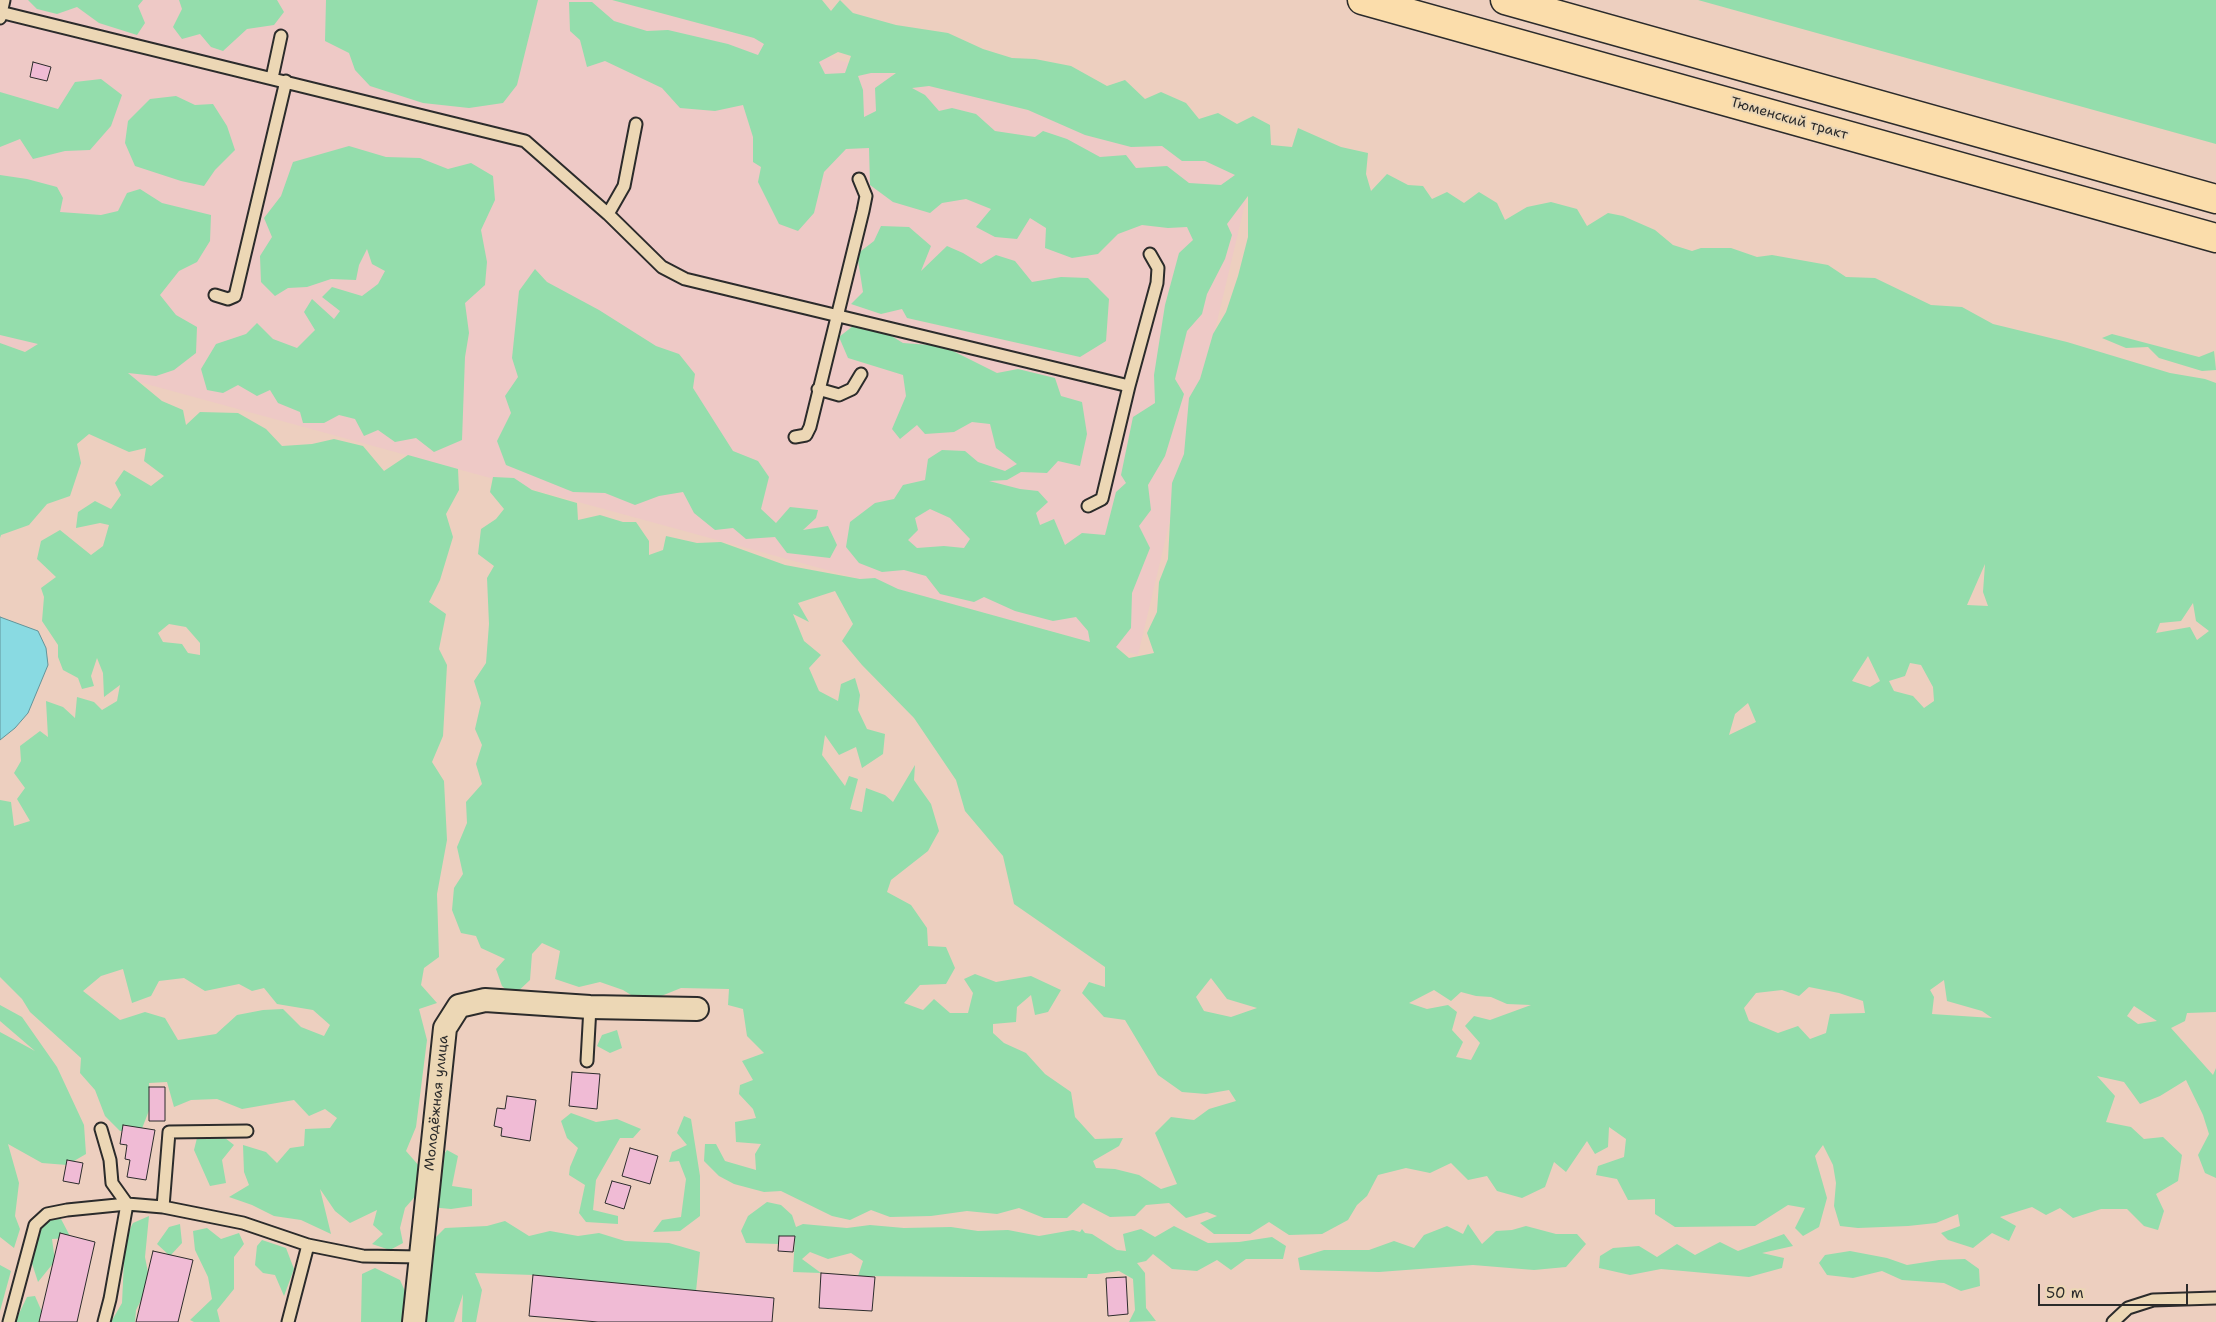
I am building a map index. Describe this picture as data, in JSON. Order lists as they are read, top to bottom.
{
  "streets": {
    "main road": ["Тюменский тракт"],
    "street": ["Молодёжная улица"]
  },
  "scale_bar": "50 m"
}
